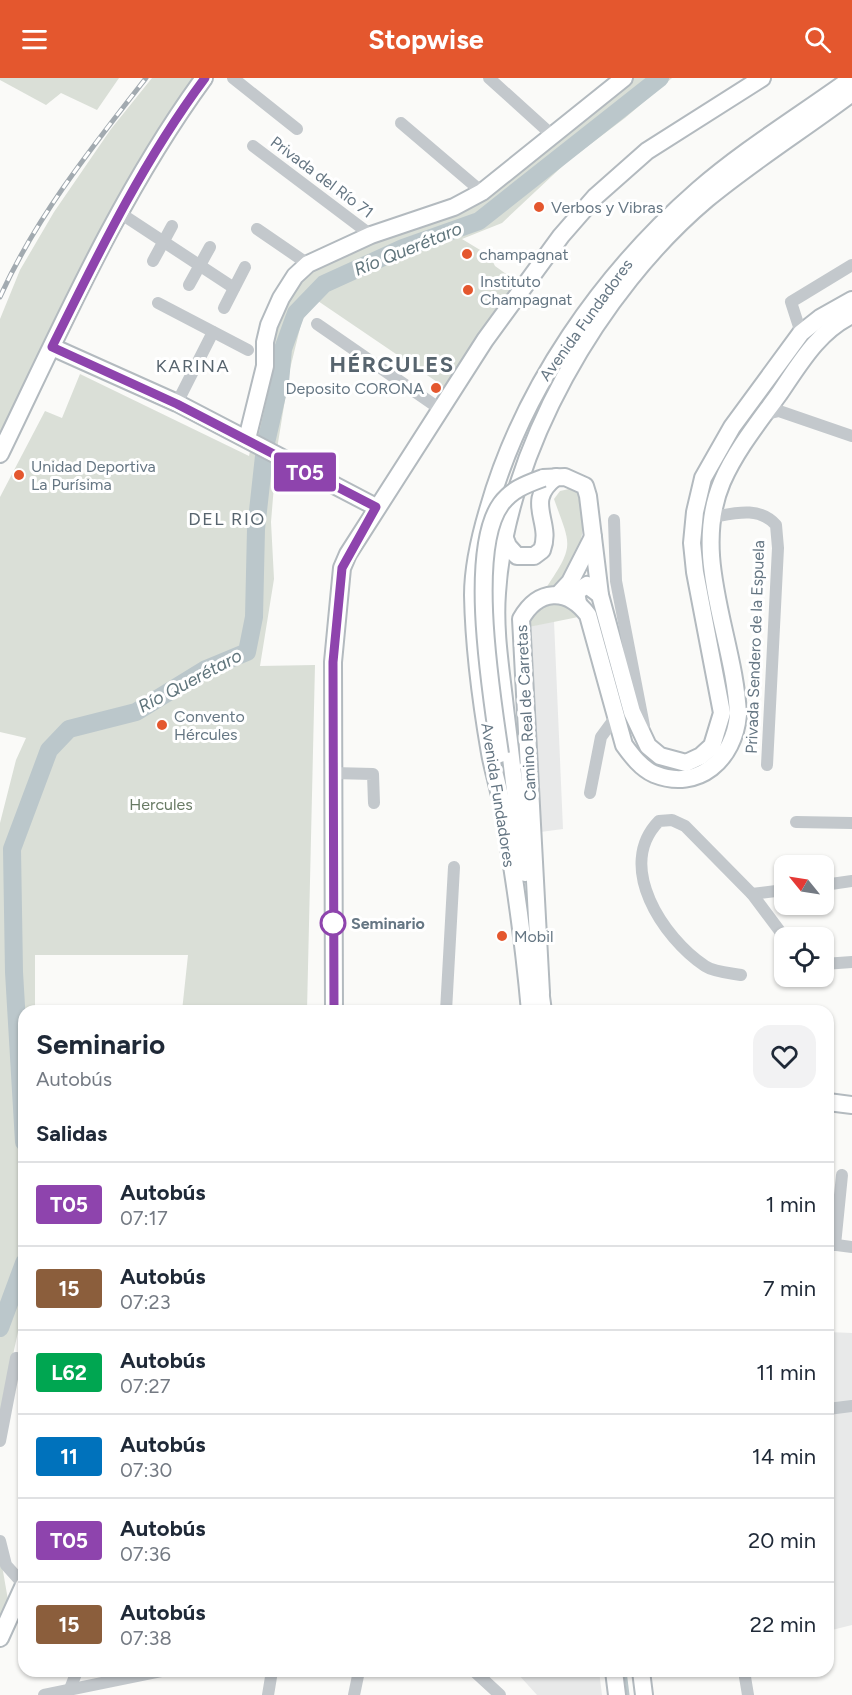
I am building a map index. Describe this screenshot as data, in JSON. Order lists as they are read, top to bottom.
{
  "streets": {
    "street": [
      "Privada del Río 71",
      "Avenida Fundadores",
      "Privada Sendero de la Espuela",
      "Camino Real de Carretas"
    ]
  },
  "crossings": [
    ["Avenida Fundadores", "Camino Real de Carretas"]
  ],
  "districts": ["HÉRCULES", "KARINA", "DEL RIO"],
  "water": ["Río Querétaro"],
  "parks": ["Hercules"],
  "places": [
    "Verbos y Vibras",
    "champagnat",
    "Instituto Champagnat",
    "Deposito CORONA",
    "Unidad Deportiva La Purísima",
    "Convento Hércules",
    "Seminario",
    "Mobil"
  ],
  "lines": ["bus line T05"],
  "north": "top left",
  "page": {
    "header": "Stopwise",
    "on_map": "T05",
    "heading": [
      ["Seminario", "Autobús"],
      "Salidas"
    ],
    "list": [
      {
        "mark": "T05",
        "name": "Autobús",
        "note": "07:17",
        "value": "1 min"
      },
      {
        "mark": "15",
        "name": "Autobús",
        "note": "07:23",
        "value": "7 min"
      },
      {
        "mark": "L62",
        "name": "Autobús",
        "note": "07:27",
        "value": "11 min"
      },
      {
        "mark": "11",
        "name": "Autobús",
        "note": "07:30",
        "value": "14 min"
      },
      {
        "mark": "T05",
        "name": "Autobús",
        "note": "07:36",
        "value": "20 min"
      },
      {
        "mark": "15",
        "name": "Autobús",
        "note": "07:38",
        "value": "22 min"
      }
    ]
  }
}
